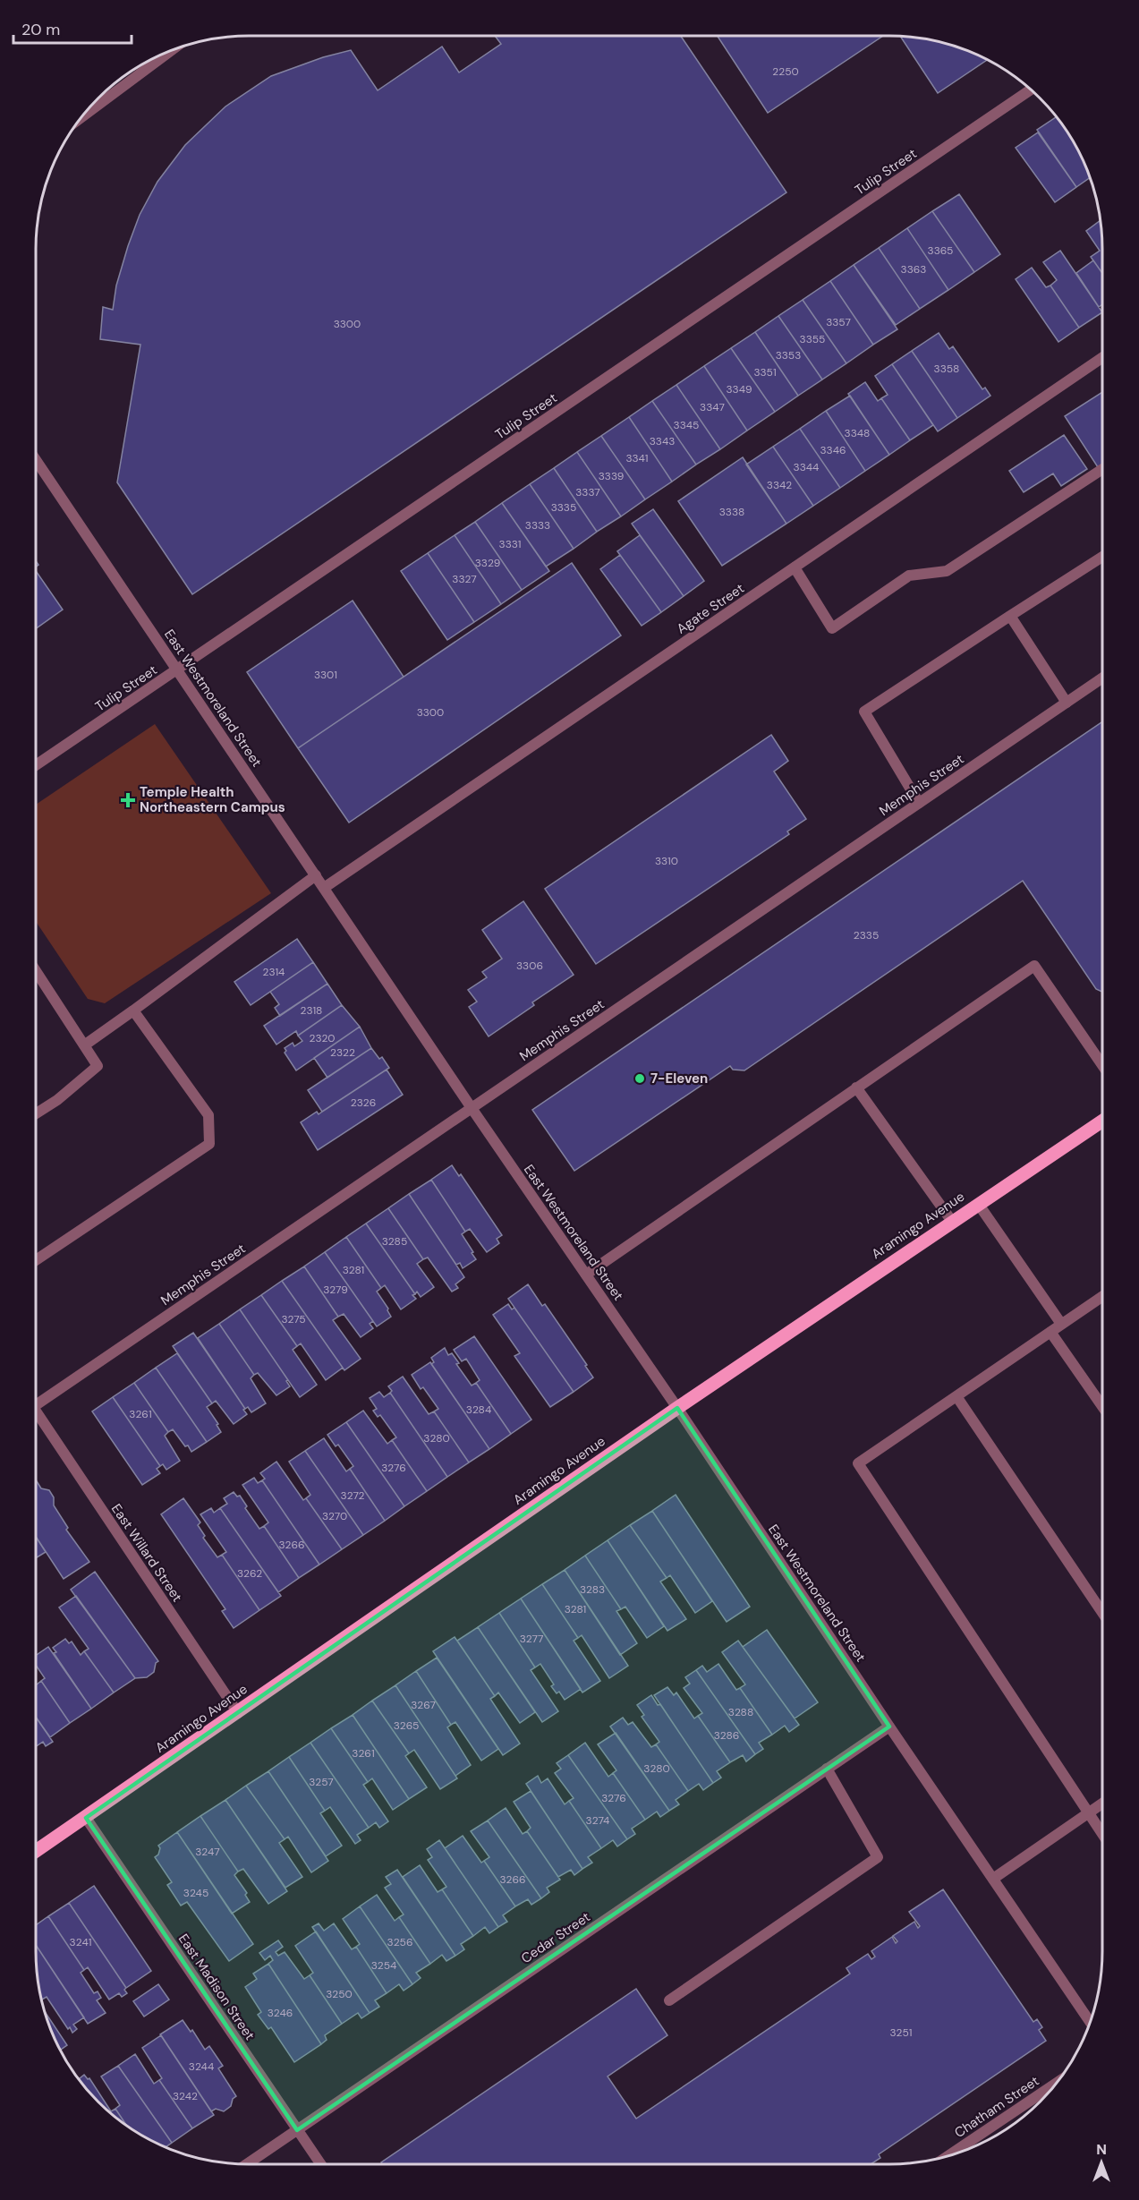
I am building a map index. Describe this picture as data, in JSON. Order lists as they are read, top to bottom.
{
  "streets": {
    "main road": ["Aramingo Avenue"],
    "street": [
      "Tulip Street",
      "Agate Street",
      "East Westmoreland Street",
      "Memphis Street",
      "East Willard Street",
      "Cedar Street",
      "East Madison Street",
      "Chatham Street"
    ]
  },
  "crossings": [
    ["Tulip Street", "East Westmoreland Street"],
    ["Agate Street", "East Westmoreland Street"],
    ["East Westmoreland Street", "Memphis Street"],
    ["East Westmoreland Street", "Aramingo Avenue"],
    ["East Westmoreland Street", "Cedar Street"],
    ["Aramingo Avenue", "East Willard Street"],
    ["Aramingo Avenue", "East Madison Street"],
    ["Cedar Street", "East Madison Street"]
  ],
  "places": {
    "health": ["Temple Health Northeastern Campus"],
    "other": ["7-Eleven"]
  },
  "house_numbers": [
    "2250",
    "3365",
    "3363",
    "3357",
    "3300",
    "3355",
    "3353",
    "3358",
    "3351",
    "3349",
    "3347",
    "3345",
    "3348",
    "3343",
    "3346",
    "3341",
    "3344",
    "3339",
    "3342",
    "3337",
    "3335",
    "3338",
    "3333",
    "3331",
    "3329",
    "3327",
    "3301",
    "3300",
    "3310",
    "2335",
    "3306",
    "2314",
    "2318",
    "2320",
    "2322",
    "2326",
    "3285",
    "3281",
    "3279",
    "3275",
    "3284",
    "3261",
    "3280",
    "3276",
    "3272",
    "3270",
    "3266",
    "3262",
    "3283",
    "3281",
    "3277",
    "3267",
    "3288",
    "3265",
    "3286",
    "3261",
    "3280",
    "3257",
    "3276",
    "3274",
    "3247",
    "3266",
    "3245",
    "3241",
    "3256",
    "3254",
    "3250",
    "3246",
    "3251",
    "3244",
    "3242"
  ],
  "scale_bar": "20 m",
  "north": "top"
}
